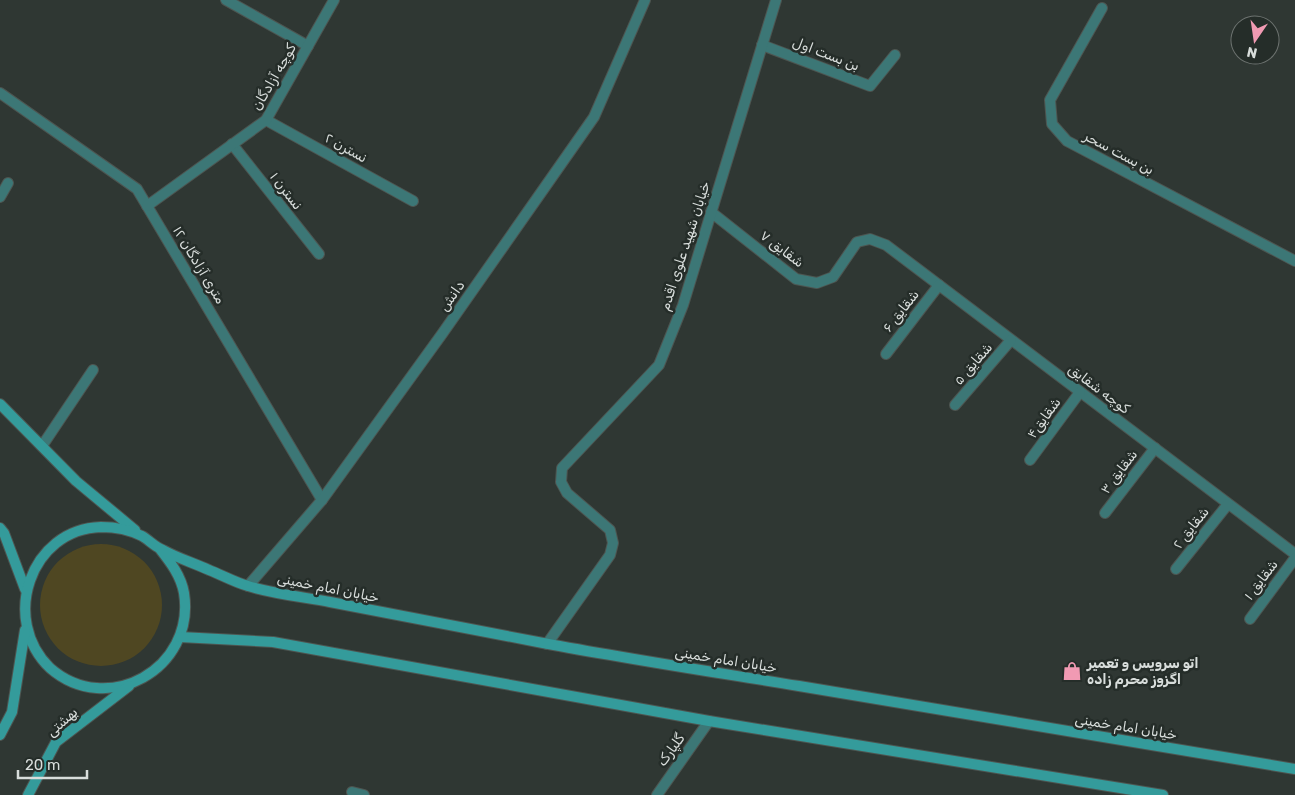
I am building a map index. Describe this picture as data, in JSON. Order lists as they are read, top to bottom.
{
  "streets": {
    "main road": ["خیابان امام خمینی", "بهشتی"],
    "street": [
      "بن بست اول",
      "کوچه آزادگان",
      "نسترن ۲",
      "بن بست سحر",
      "نسترن ۱",
      "خیابان شهید علوی اقدم",
      "شقایق ۷",
      "۱۲ متری آزادگان",
      "دانش",
      "شقایق ۶",
      "شقایق ۵",
      "کوچه شقایق",
      "شقایق۴",
      "شقایق ۳",
      "شقایق ۲",
      "شقایق ۱",
      "گلپارک"
    ]
  },
  "crossings": [
    ["بن بست اول", "خیابان شهید علوی اقدم"],
    ["کوچه آزادگان", "نسترن ۲"],
    ["کوچه آزادگان", "نسترن ۱"],
    ["کوچه آزادگان", "۱۲ متری آزادگان"],
    ["خیابان شهید علوی اقدم", "شقایق ۷"],
    ["خیابان شهید علوی اقدم", "خیابان امام خمینی"],
    ["شقایق ۷", "کوچه شقایق"],
    ["۱۲ متری آزادگان", "دانش"],
    ["دانش", "خیابان امام خمینی"],
    ["شقایق ۶", "کوچه شقایق"],
    ["شقایق ۵", "کوچه شقایق"],
    ["کوچه شقایق", "شقایق۴"],
    ["کوچه شقایق", "شقایق ۳"],
    ["کوچه شقایق", "شقایق ۲"],
    ["کوچه شقایق", "شقایق ۱"],
    ["خیابان امام خمینی", "بهشتی"]
  ],
  "places": {
    "shop": ["اتو سرویس و تعمیر اگزوز محرم زاده"]
  },
  "scale_bar": "20 m",
  "north": "bottom"
}
